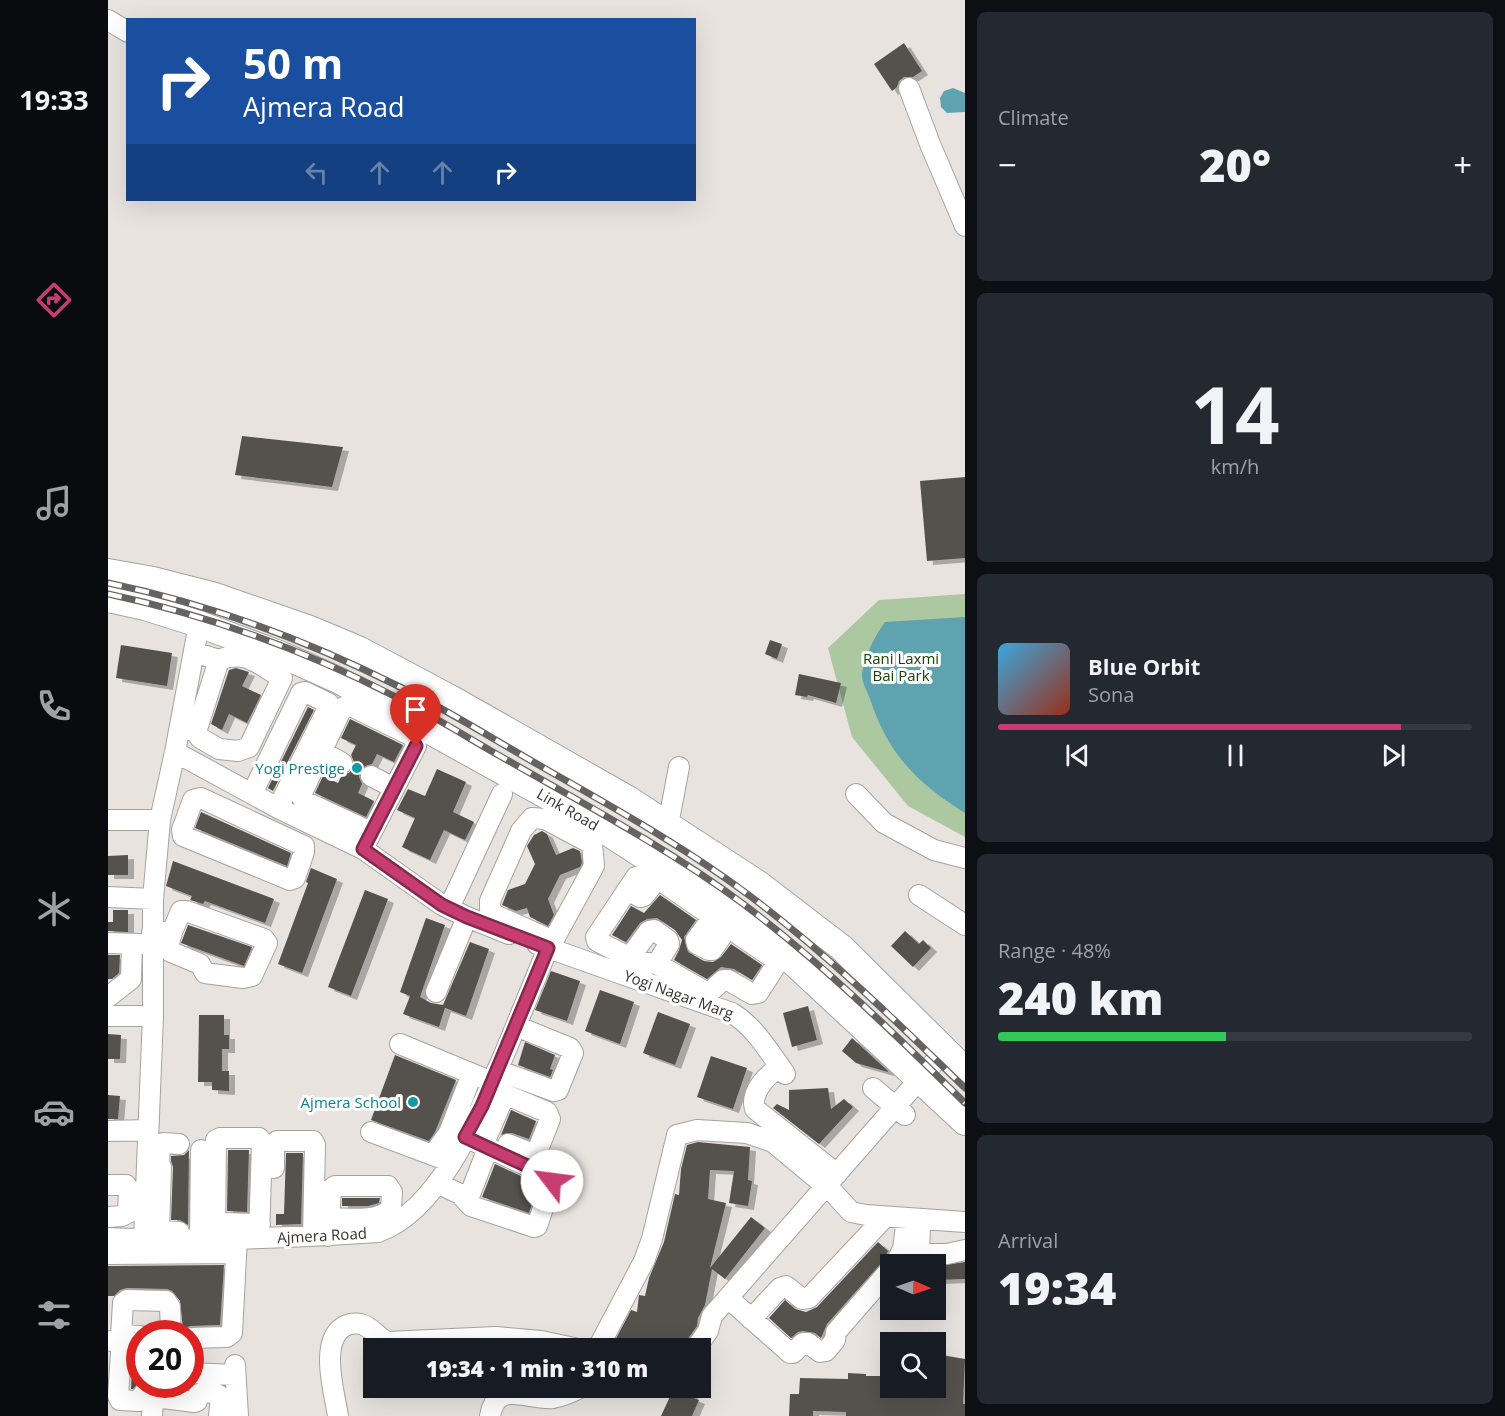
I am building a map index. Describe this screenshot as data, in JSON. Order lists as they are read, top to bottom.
{
  "streets": {
    "main road": ["Link Road"],
    "street": ["Yogi Nagar Marg", "Ajmera Road"]
  },
  "crossings": [
    ["Link Road", "Ajmera Road"],
    ["Yogi Nagar Marg", "Ajmera Road"]
  ],
  "parks": ["Rani Laxmi Bai Park"],
  "places": ["Yogi Prestige", "Ajmera School"],
  "north": "right",
  "page": {
    "tabs": "19:33",
    "tile": [
      "Climate",
      ["14", "km/h"],
      ["Range · 48%", "240 km"],
      ["Arrival", "19:34"]
    ],
    "turn": ["50 m", "Ajmera Road"],
    "heat": ["−", "20°", "+"],
    "song": ["Blue Orbit", "Sona"],
    "limit": "20",
    "trip": "19:34 · 1 min · 310 m"
  }
}
